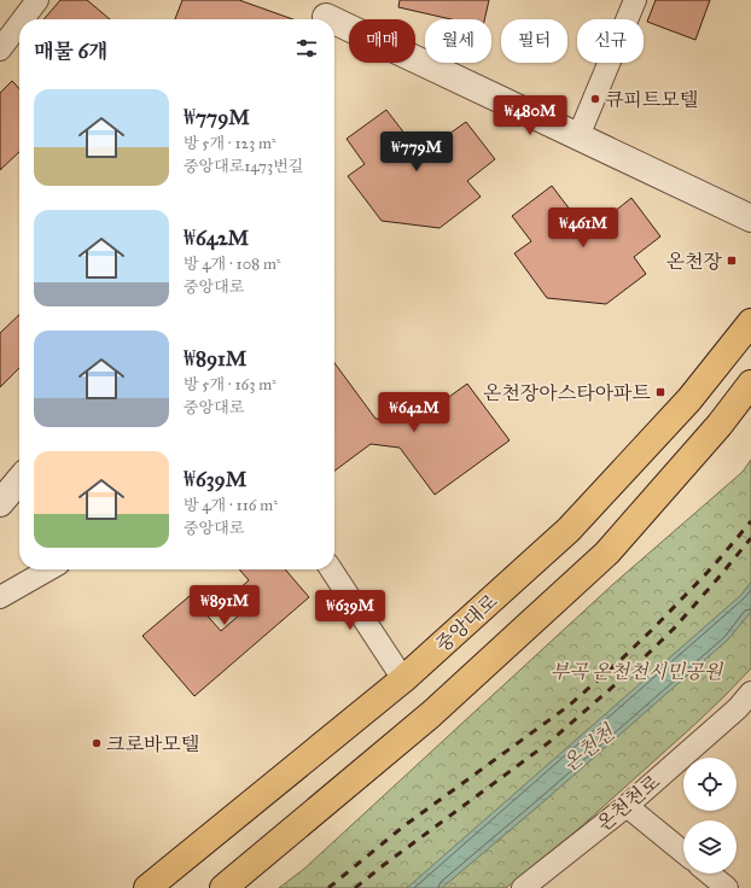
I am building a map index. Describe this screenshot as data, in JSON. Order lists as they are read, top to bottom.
{
  "streets": {
    "main road": ["중앙대로"],
    "street": ["온천천로"]
  },
  "water": ["온천천"],
  "parks": ["부곡 온천천시민공원"],
  "places": {
    "other": ["큐피트모텔", "크로바모텔"],
    "transit": ["온천장", "온천장아스타아파트"]
  },
  "page": {
    "chip": [
      "매매",
      "월세",
      "필터",
      "신규"
    ],
    "heading": "매물 6개",
    "list": [
      {
        "name": "₩779M",
        "note": "방 5개 · 123 m² · 중앙대로1473번길"
      },
      {
        "name": "₩642M",
        "note": "방 4개 · 108 m² · 중앙대로"
      },
      {
        "name": "₩891M",
        "note": "방 5개 · 163 m² · 중앙대로"
      },
      {
        "name": "₩639M",
        "note": "방 4개 · 116 m² · 중앙대로"
      }
    ],
    "price": [
      "₩480M",
      "₩779M",
      "₩461M",
      "₩642M",
      "₩891M",
      "₩639M"
    ]
  }
}
